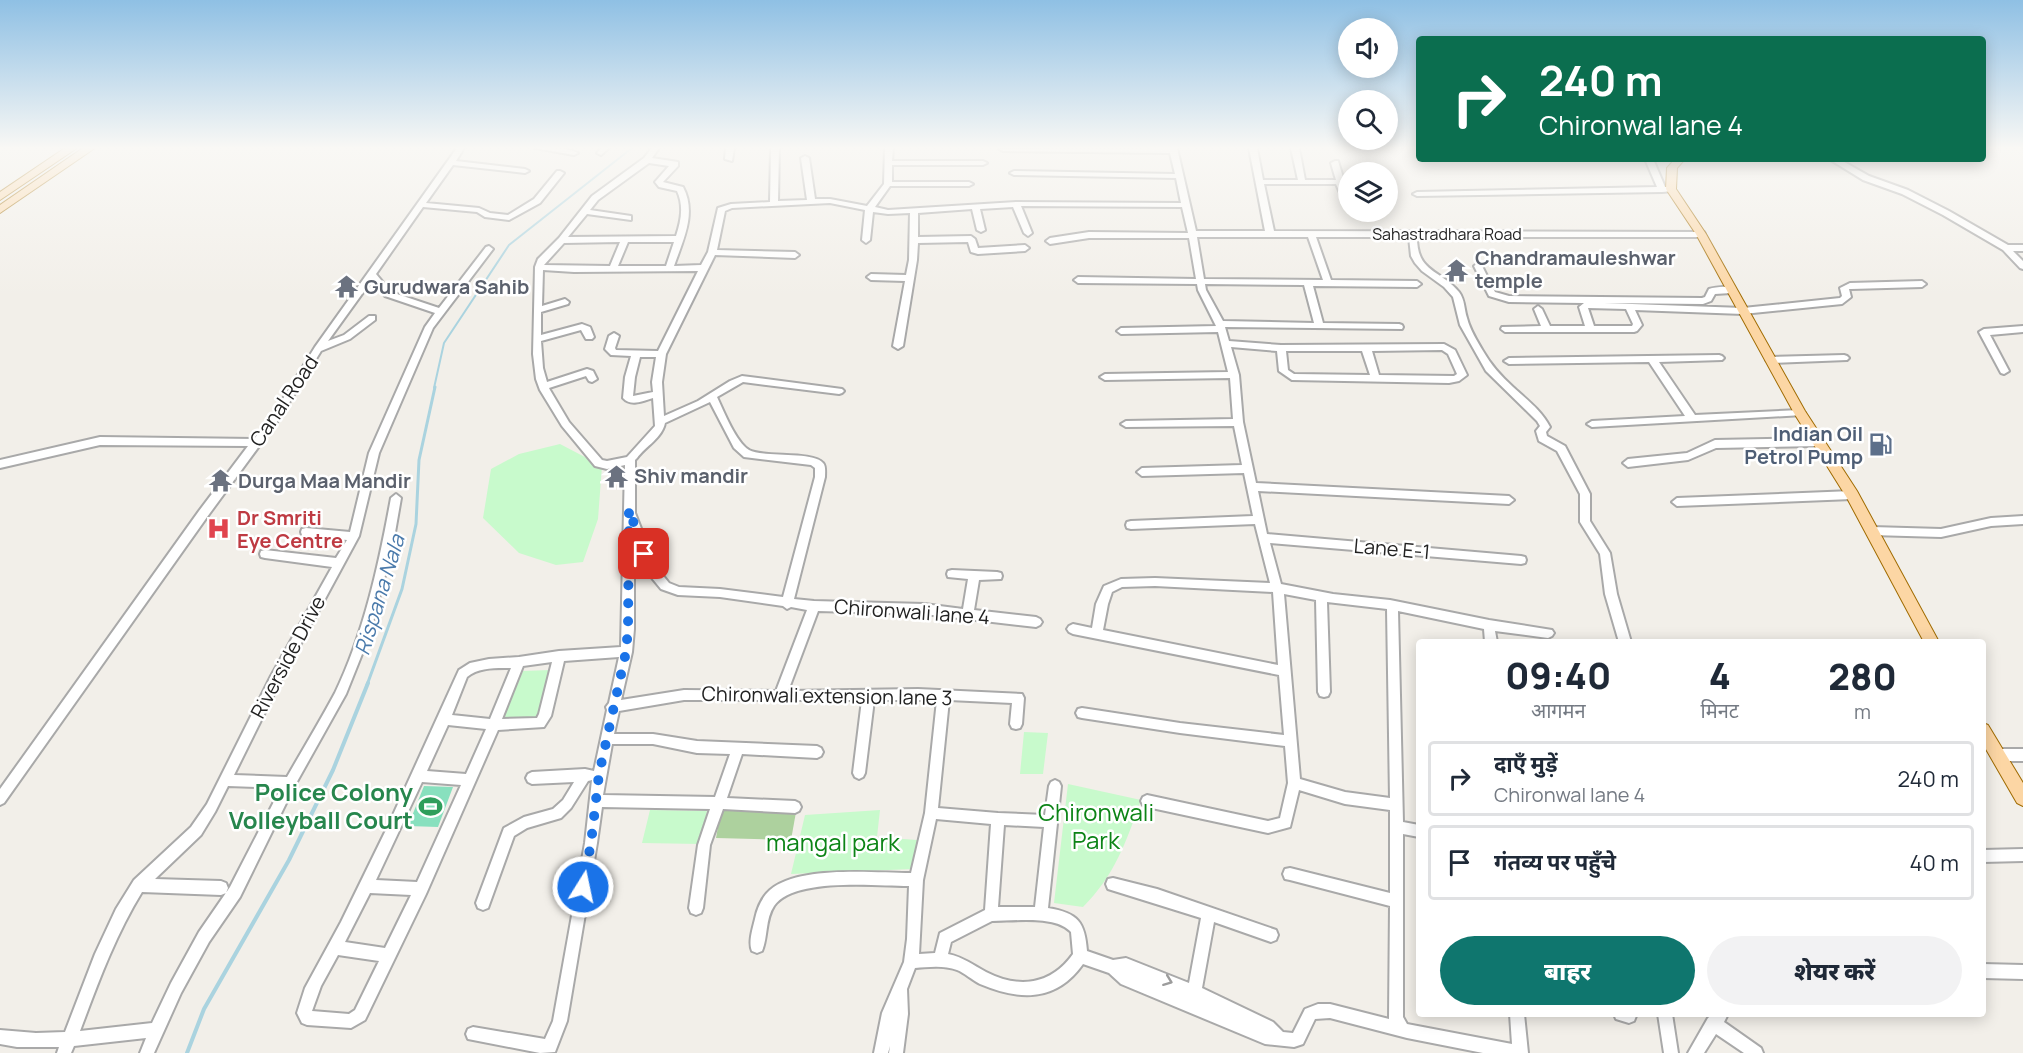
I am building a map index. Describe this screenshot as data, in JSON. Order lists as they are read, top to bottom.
{
  "streets": {
    "street": [
      "Sahastradhara Road",
      "Canal Road",
      "Lane E-1",
      "Chironwali lane 4",
      "Riverside Drive",
      "Chironwali extension lane 3"
    ]
  },
  "water": ["Rispana Nala"],
  "parks": ["Chironwali Park", "mangal park"],
  "places": {
    "temple": [
      "Chandramauleshwar temple",
      "Gurudwara Sahib",
      "Shiv mandir",
      "Durga Maa Mandir"
    ],
    "fuel station": ["Indian Oil Petrol Pump"],
    "hospital": ["Dr Smriti Eye Centre"],
    "sports": ["Police Colony Volleyball Court"]
  },
  "page": {
    "turn": ["240 m", "Chironwal lane 4"],
    "eta": [
      "09:40",
      "आगमन",
      "4",
      "मिनट",
      "280",
      "m"
    ],
    "list": [
      {
        "name": "दाएँ मुड़ें",
        "note": "Chironwal lane 4",
        "value": "240 m"
      },
      {
        "name": "गंतव्य पर पहुँचे",
        "value": "40 m"
      }
    ],
    "buttons": ["बाहर", "शेयर करें"]
  }
}
